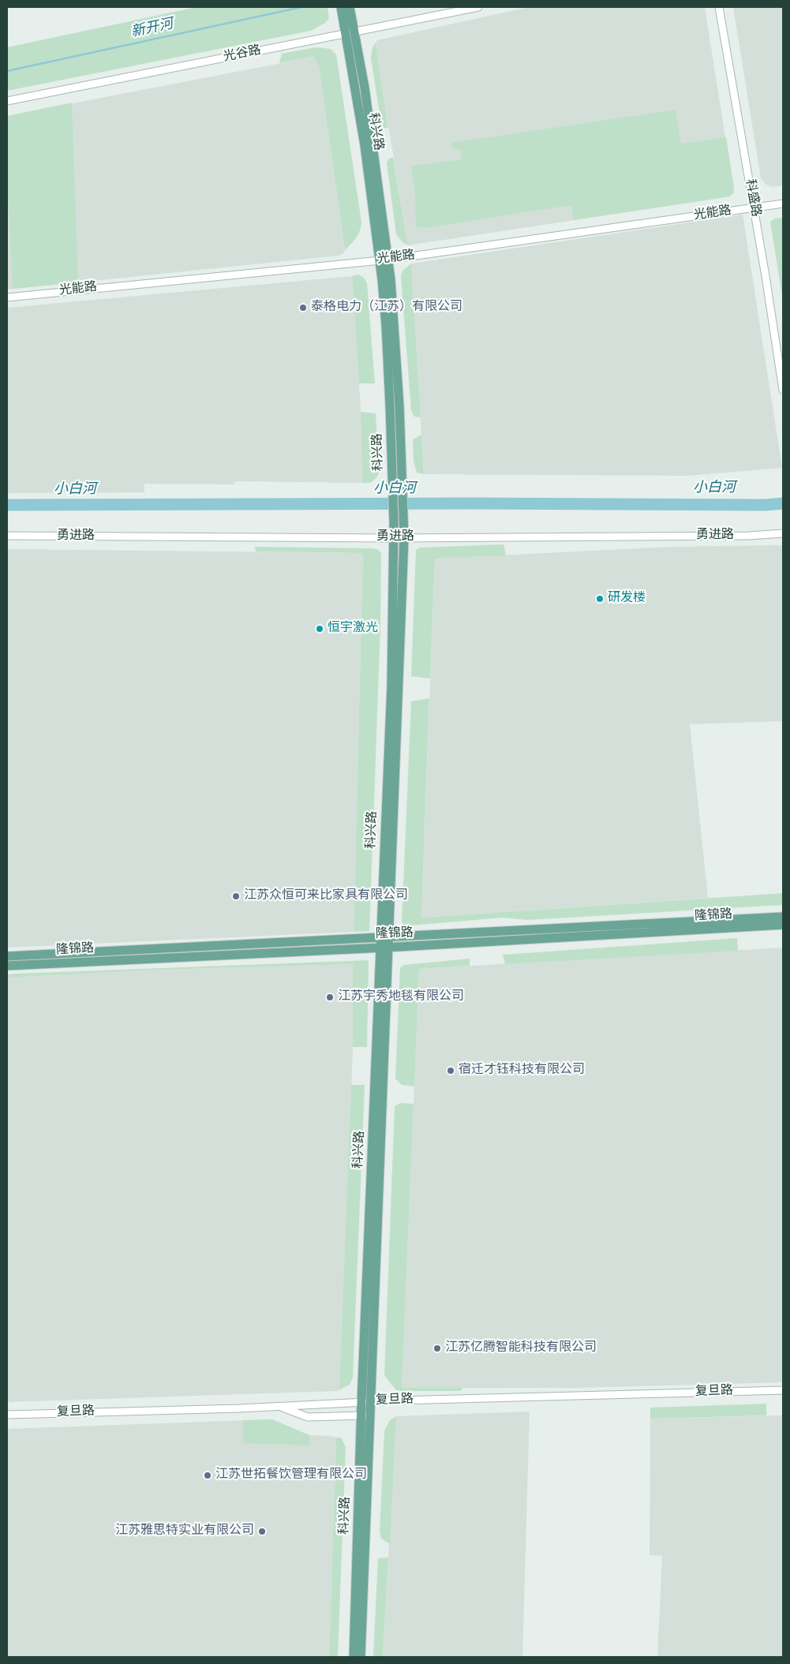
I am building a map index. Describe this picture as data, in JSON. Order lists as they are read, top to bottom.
{
  "streets": {
    "main road": ["科兴路", "隆锦路"],
    "street": [
      "光谷路",
      "科盛路",
      "光能路",
      "勇进路",
      "复旦路"
    ]
  },
  "crossings": [
    ["光谷路", "科兴路"],
    ["科兴路", "光能路"],
    ["科兴路", "勇进路"],
    ["科兴路", "隆锦路"],
    ["科兴路", "复旦路"],
    ["科盛路", "光能路"]
  ],
  "water": ["新开河", "小白河"],
  "places": [
    "泰格电力（江苏）有限公司",
    "研发楼",
    "恒宇激光",
    "江苏众恒可来比家具有限公司",
    "江苏宇秀地毯有限公司",
    "宿迁才钰科技有限公司",
    "江苏亿腾智能科技有限公司",
    "江苏世拓餐饮管理有限公司",
    "江苏雅思特实业有限公司"
  ]
}
